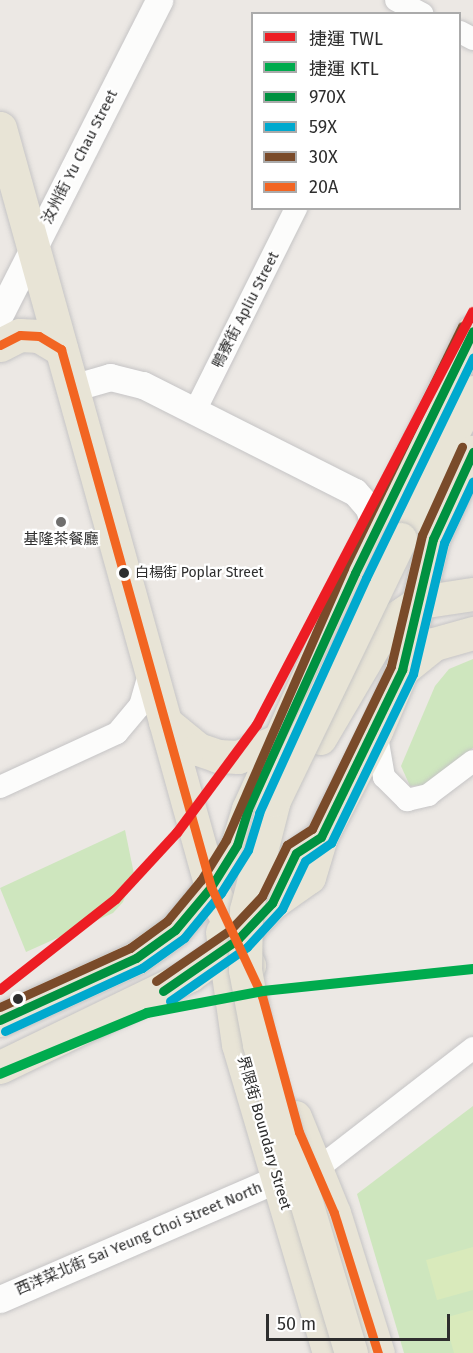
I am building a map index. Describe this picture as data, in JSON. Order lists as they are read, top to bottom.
{
  "streets": {
    "main road": ["界限街 Boundary Street"],
    "street": ["汝州街 Yu Chau Street", "鴨寮街 Apliu Street", "西洋菜北街 Sai Yeung Choi Street North"]
  },
  "crossings": [
    ["汝州街 Yu Chau Street", "界限街 Boundary Street"],
    ["界限街 Boundary Street", "西洋菜北街 Sai Yeung Choi Street North"]
  ],
  "places": ["基隆茶餐廳", "白楊街 Poplar Street"],
  "lines": [
    "metro line TWL",
    "transit line 30X",
    "transit line 970X",
    "transit line 20A",
    "transit line 59X",
    "metro line KTL"
  ],
  "legend": [
    "捷運 TWL",
    "捷運 KTL",
    "970X",
    "59X",
    "30X",
    "20A"
  ],
  "scale_bar": "50 m"
}
